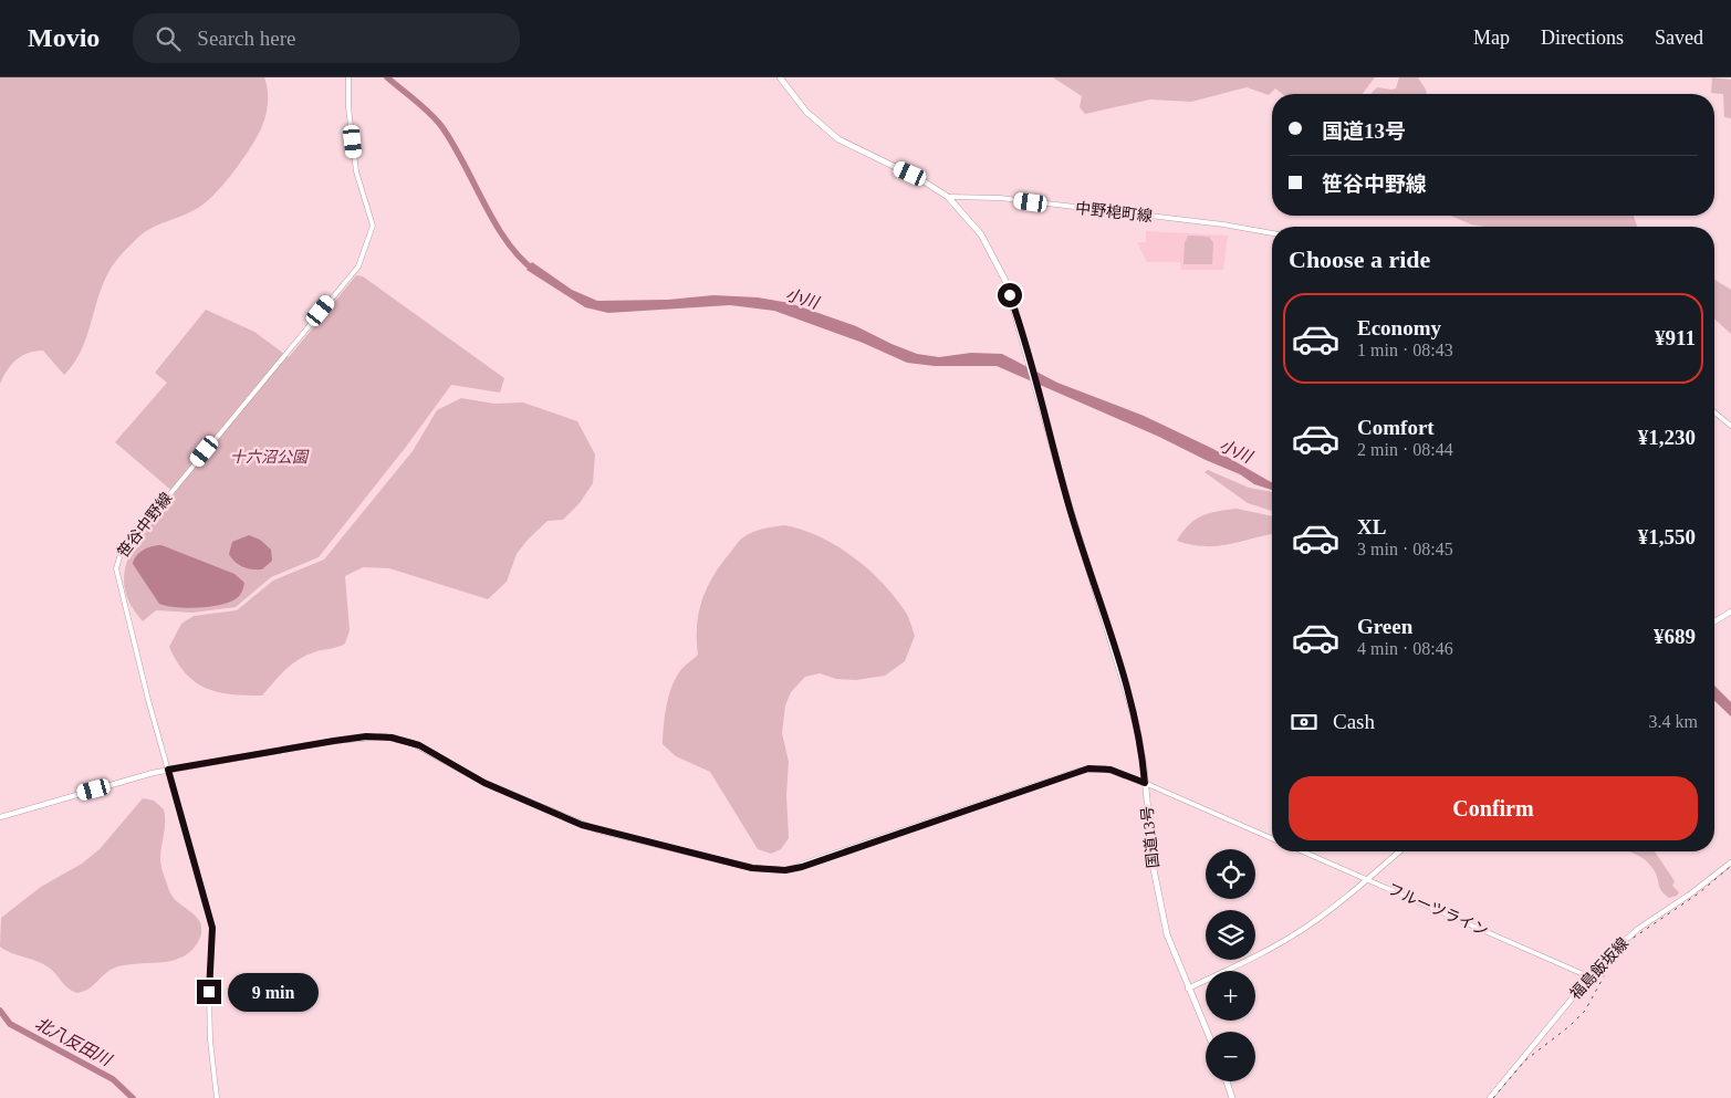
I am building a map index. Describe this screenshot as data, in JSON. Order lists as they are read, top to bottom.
{
  "streets": {
    "highway": ["国道13号"],
    "main road": ["福島飯坂線"],
    "street": ["中野梍町線", "笹谷中野線", "フルーツライン"]
  },
  "crossings": [
    ["中野梍町線", "国道13号"],
    ["フルーツライン", "福島飯坂線"]
  ],
  "water": ["小川", "北八反田川"],
  "parks": ["十六沼公園"],
  "page": {
    "header": "Movio",
    "search": "Search here",
    "nav": ["Map", "Directions", "Saved"],
    "banner": ["国道13号", "笹谷中野線"],
    "heading": "Choose a ride",
    "list": [
      {
        "name": "Economy",
        "note": "1 min · 08:43",
        "value": "¥911"
      },
      {
        "name": "Comfort",
        "note": "2 min · 08:44",
        "value": "¥1,230"
      },
      {
        "name": "XL",
        "note": "3 min · 08:45",
        "value": "¥1,550"
      },
      {
        "name": "Green",
        "note": "4 min · 08:46",
        "value": "¥689"
      }
    ],
    "pay": ["Cash", "3.4 km"],
    "buttons": "Confirm",
    "map_buttons": ["+", "−"],
    "bubble": "9 min"
  }
}
